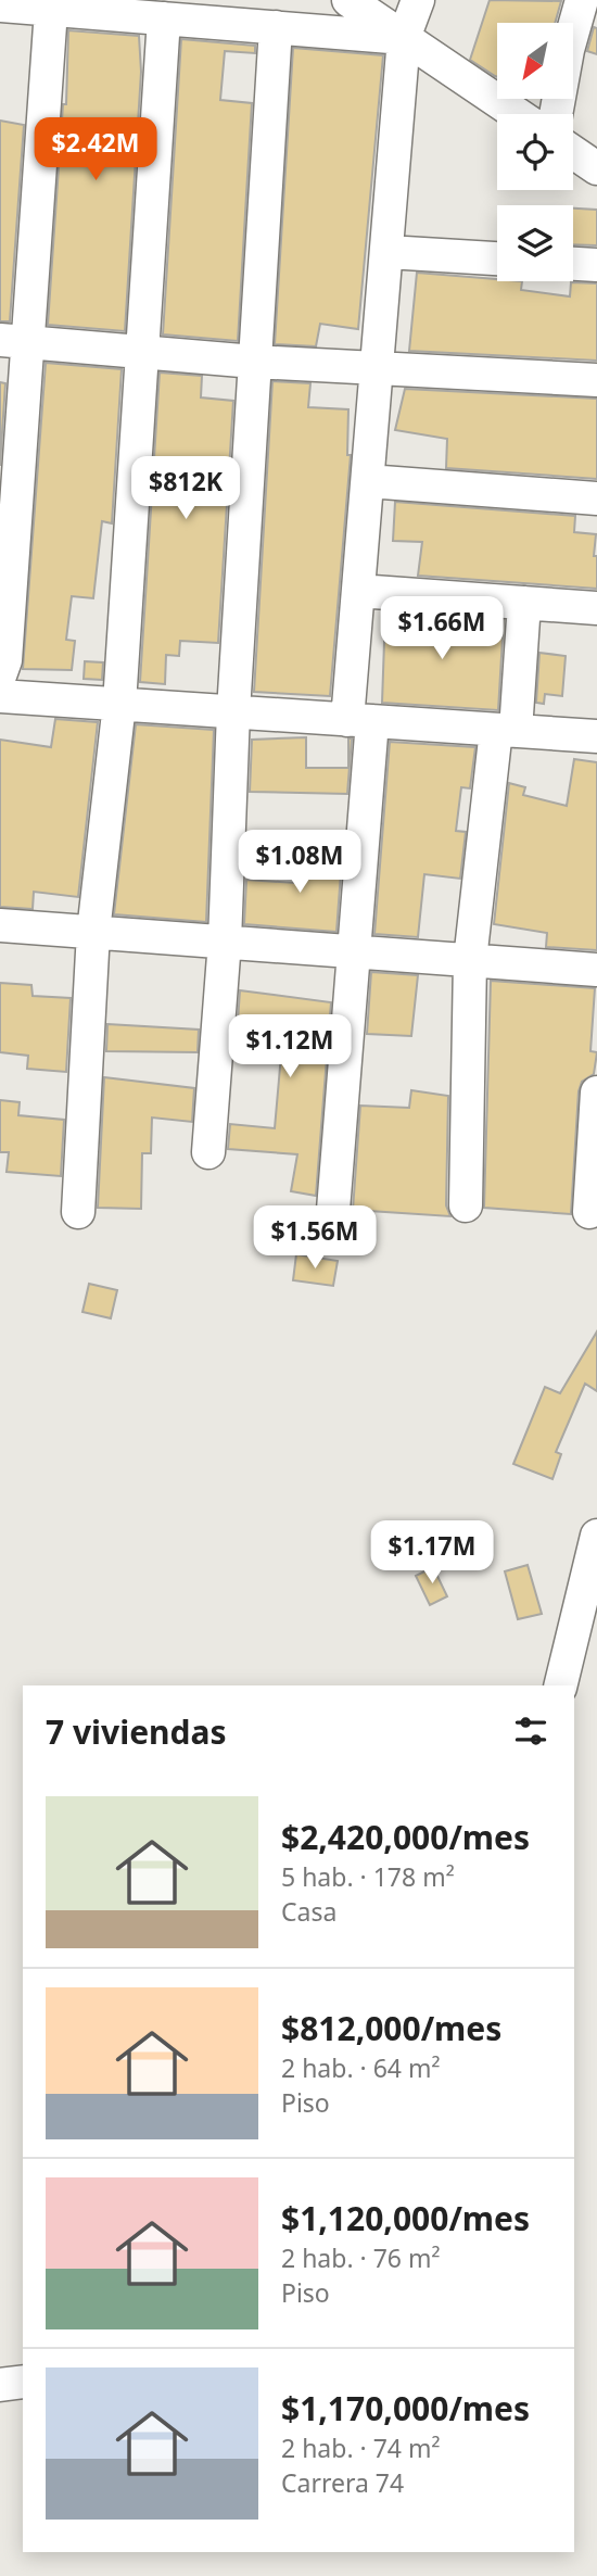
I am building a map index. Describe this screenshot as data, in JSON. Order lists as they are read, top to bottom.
{
  "north": "bottom left",
  "page": {
    "price": [
      "$2.42M",
      "$812K",
      "$1.66M",
      "$1.08M",
      "$1.12M",
      "$1.56M",
      "$1.17M"
    ],
    "heading": "7 viviendas",
    "list": [
      {
        "name": "$2,420,000/mes",
        "note": "5 hab. · 178 m² · Casa"
      },
      {
        "name": "$812,000/mes",
        "note": "2 hab. · 64 m² · Piso"
      },
      {
        "name": "$1,120,000/mes",
        "note": "2 hab. · 76 m² · Piso"
      },
      {
        "name": "$1,170,000/mes",
        "note": "2 hab. · 74 m² · Carrera 74"
      }
    ]
  }
}
